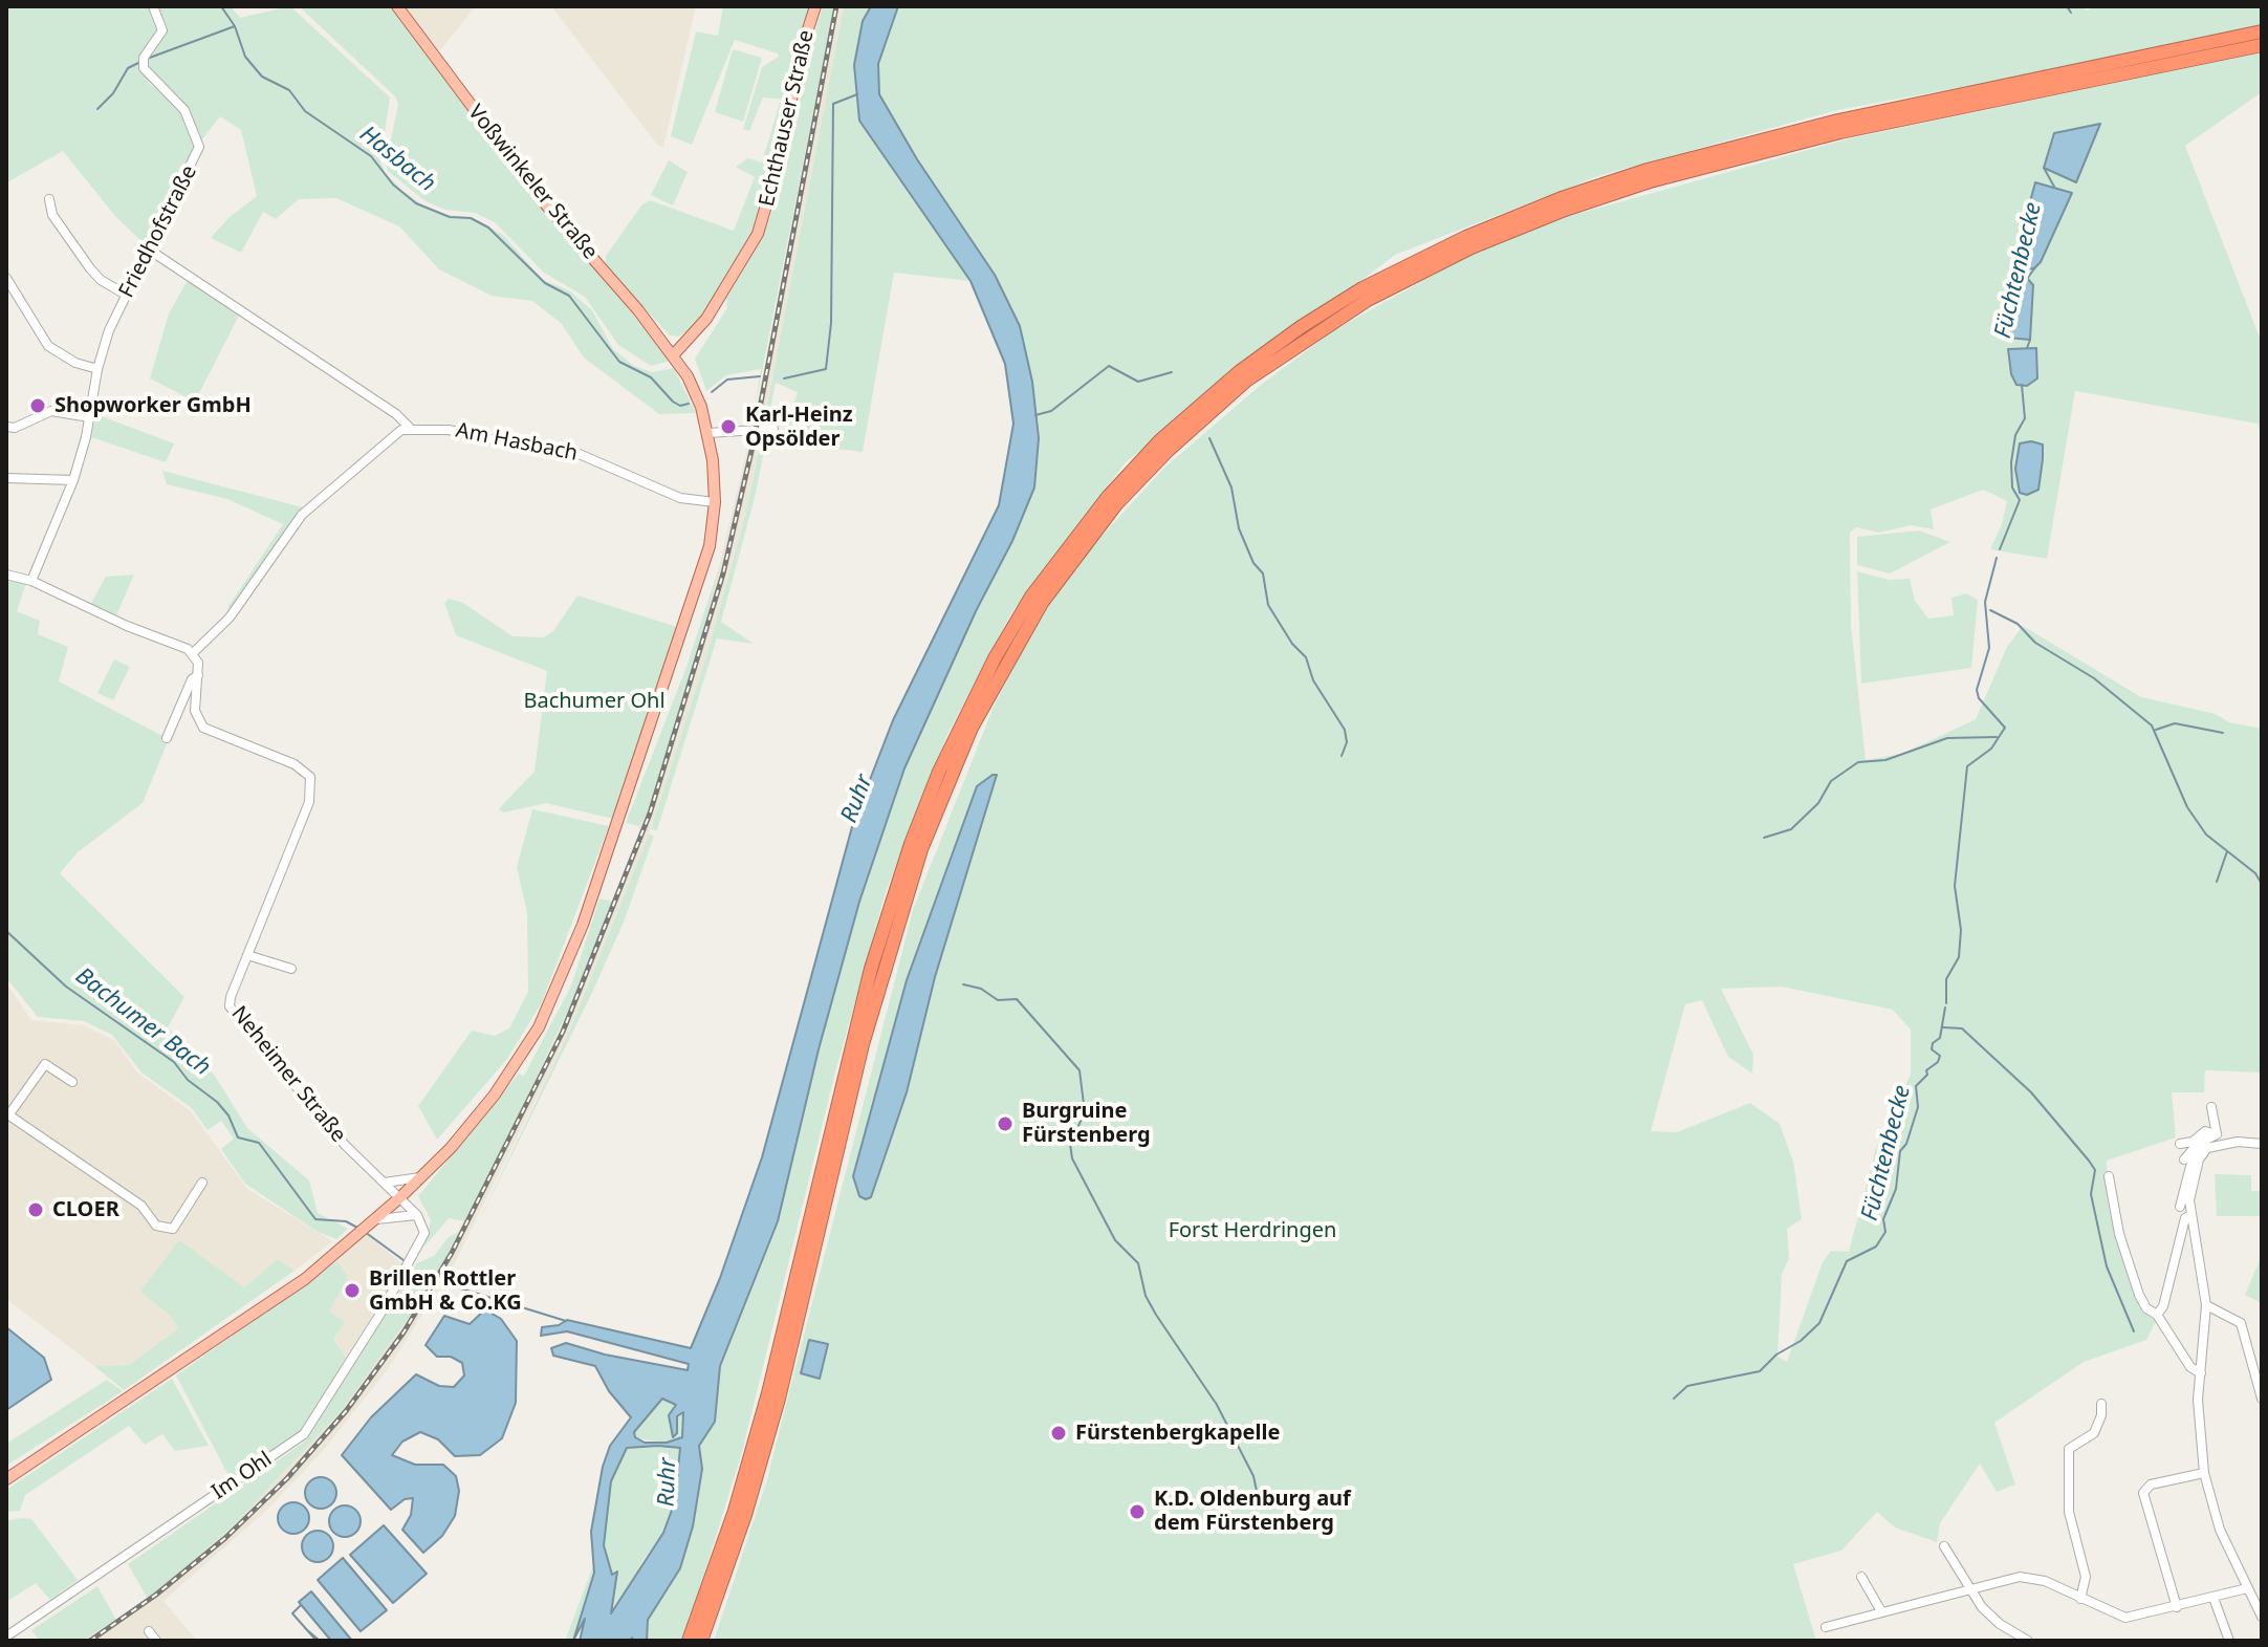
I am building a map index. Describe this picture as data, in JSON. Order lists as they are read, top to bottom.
{
  "streets": {
    "main road": ["Echthauser Straße", "Voßwinkeler Straße"],
    "street": [
      "Friedhofstraße",
      "Am Hasbach",
      "Neheimer Straße",
      "Im Ohl"
    ]
  },
  "crossings": [
    ["Echthauser Straße", "Voßwinkeler Straße"],
    ["Neheimer Straße", "Im Ohl"]
  ],
  "water": [
    "Hasbach",
    "Füchtenbecke",
    "Ruhr",
    "Bachumer Bach"
  ],
  "parks": ["Bachumer Ohl", "Forst Herdringen"],
  "places": [
    "Shopworker GmbH",
    "Karl-Heinz Opsölder",
    "Burgruine Fürstenberg",
    "CLOER",
    "Brillen Rottler GmbH & Co.KG",
    "Fürstenbergkapelle",
    "K.D. Oldenburg auf dem Fürstenberg"
  ]
}
